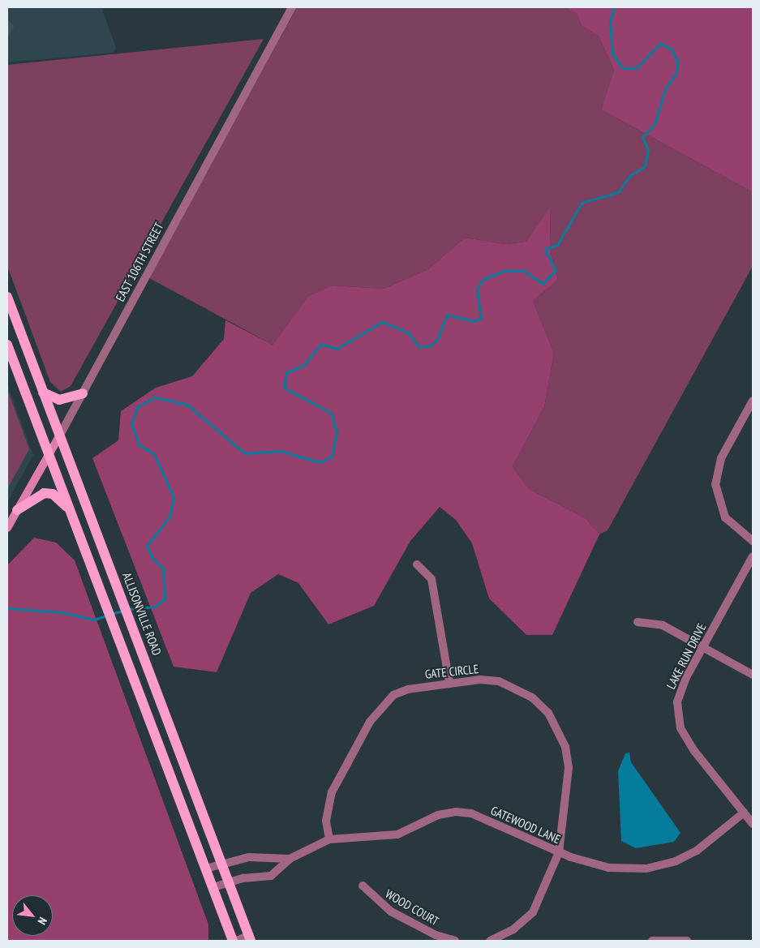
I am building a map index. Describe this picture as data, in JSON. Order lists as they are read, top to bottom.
{
  "streets": {
    "main road": ["EAST 106TH STREET", "ALLISONVILLE ROAD"],
    "street": [
      "LAKE RUN DRIVE",
      "GATE CIRCLE",
      "GATEWOOD LANE",
      "WOOD COURT"
    ]
  },
  "crossings": [
    ["EAST 106TH STREET", "ALLISONVILLE ROAD"],
    ["ALLISONVILLE ROAD", "GATEWOOD LANE"],
    ["LAKE RUN DRIVE", "GATEWOOD LANE"],
    ["GATE CIRCLE", "GATEWOOD LANE"]
  ],
  "north": "bottom right"
}
